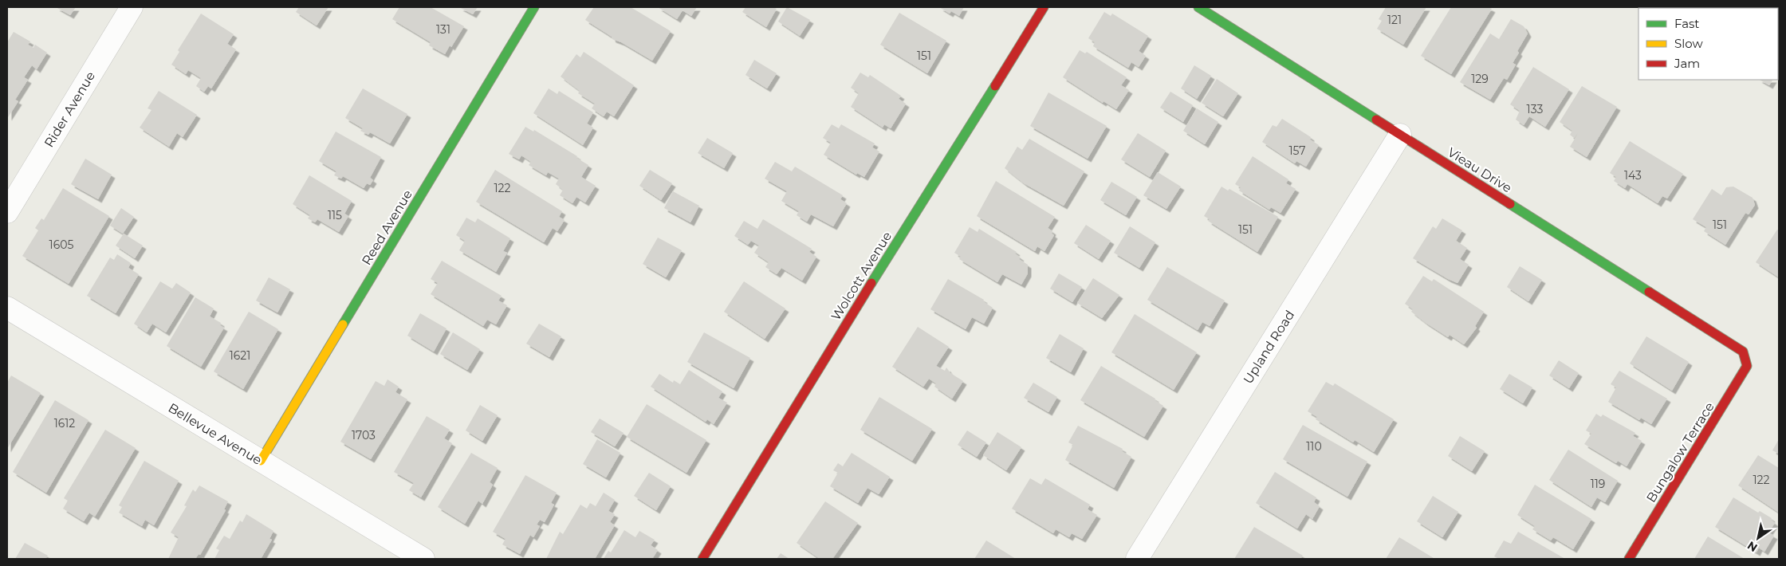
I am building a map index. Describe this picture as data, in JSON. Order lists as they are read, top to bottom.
{
  "streets": {
    "street": [
      "Rider Avenue",
      "Vieau Drive",
      "Reed Avenue",
      "Wolcott Avenue",
      "Upland Road",
      "Bellevue Avenue",
      "Bungalow Terrace"
    ]
  },
  "crossings": [
    ["Vieau Drive", "Upland Road"],
    ["Vieau Drive", "Bungalow Terrace"],
    ["Reed Avenue", "Bellevue Avenue"]
  ],
  "house_numbers": [
    "121",
    "131",
    "151",
    "129",
    "133",
    "157",
    "143",
    "122",
    "115",
    "151",
    "151",
    "1605",
    "1621",
    "1612",
    "1703",
    "110",
    "122",
    "119"
  ],
  "legend": ["Fast", "Slow", "Jam"],
  "north": "bottom left"
}
